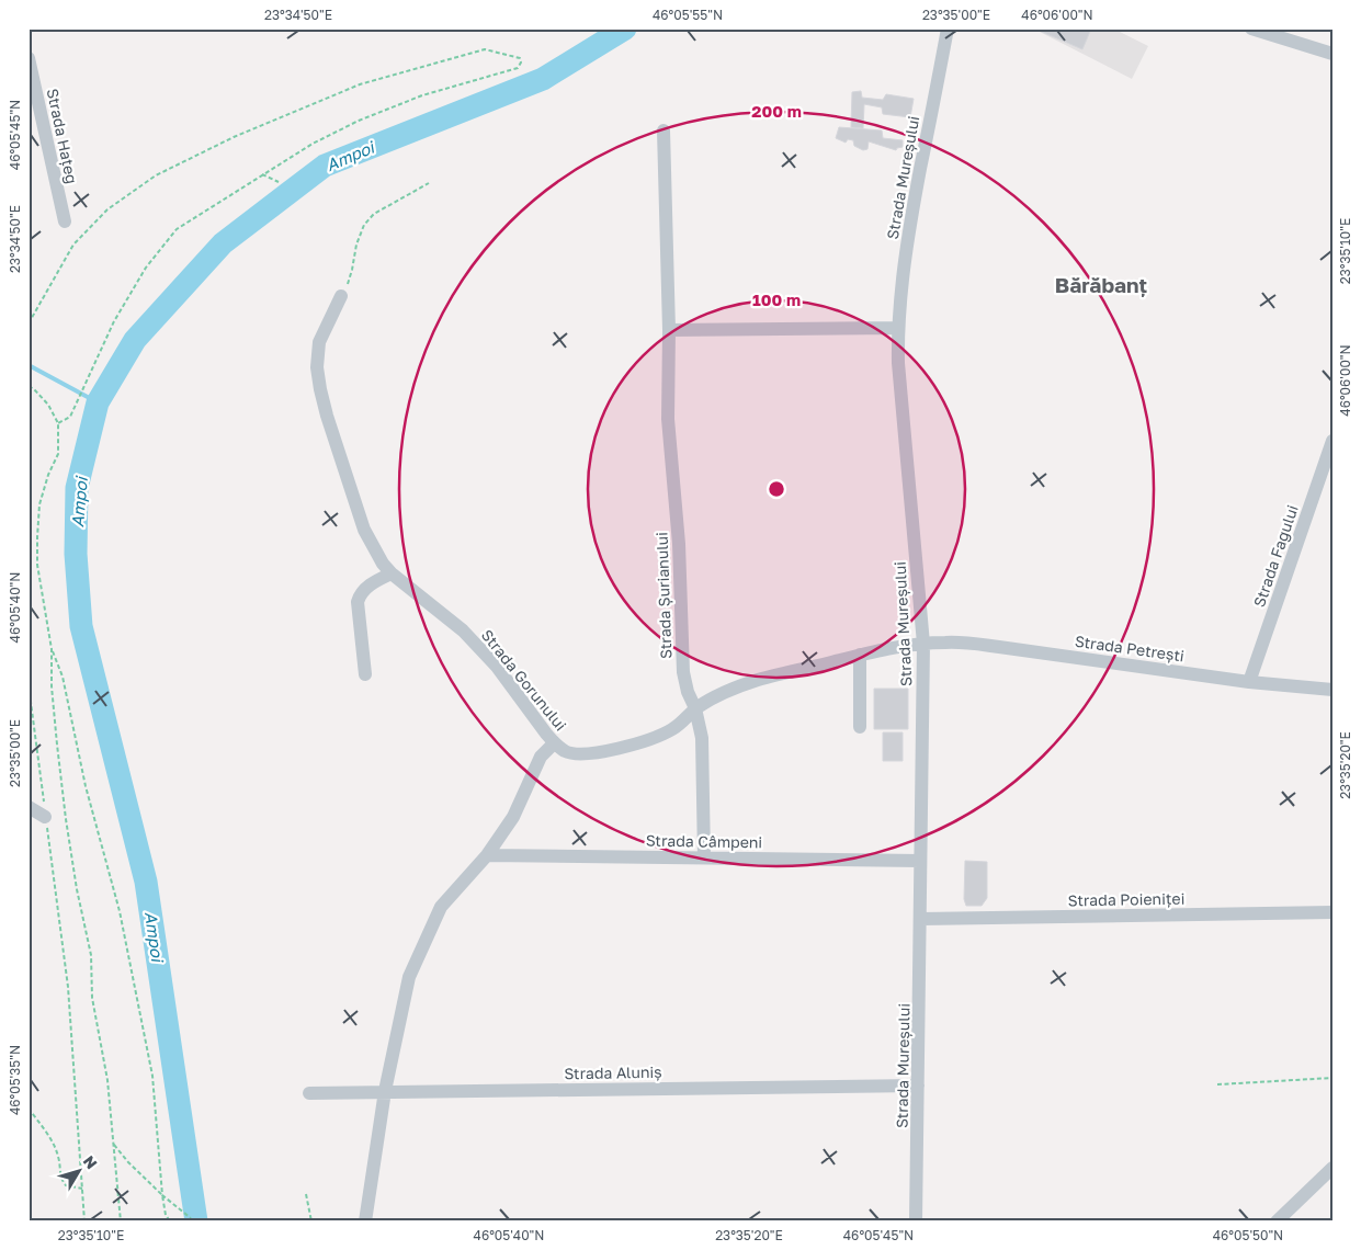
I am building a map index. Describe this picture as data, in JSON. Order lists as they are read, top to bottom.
{
  "streets": {
    "street": [
      "Strada Hațeg",
      "Strada Mureșului",
      "Strada Fagului",
      "Strada Șurianului",
      "Strada Petrești",
      "Strada Gorunului",
      "Strada Câmpeni",
      "Strada Poieniței",
      "Strada Aluniș"
    ]
  },
  "crossings": [
    ["Strada Mureșului", "Strada Petrești"],
    ["Strada Mureșului", "Strada Gorunului"],
    ["Strada Mureșului", "Strada Câmpeni"],
    ["Strada Mureșului", "Strada Poieniței"],
    ["Strada Mureșului", "Strada Aluniș"],
    ["Strada Fagului", "Strada Petrești"],
    ["Strada Șurianului", "Strada Gorunului"],
    ["Strada Șurianului", "Strada Câmpeni"],
    ["Strada Petrești", "Strada Gorunului"]
  ],
  "districts": ["Bărăbanț"],
  "water": ["Ampoi"],
  "north": "top right",
  "coordinates": [
    "23°34'50\"E",
    "46°05'55\"N",
    "23°35'00\"E",
    "46°06'00\"N",
    "46°05'45\"N",
    "23°35'10\"E",
    "46°05'40\"N",
    "23°35'20\"E",
    "46°05'35\"N",
    "46°05'50\"N"
  ],
  "rings": ["200 m", "100 m"]
}
